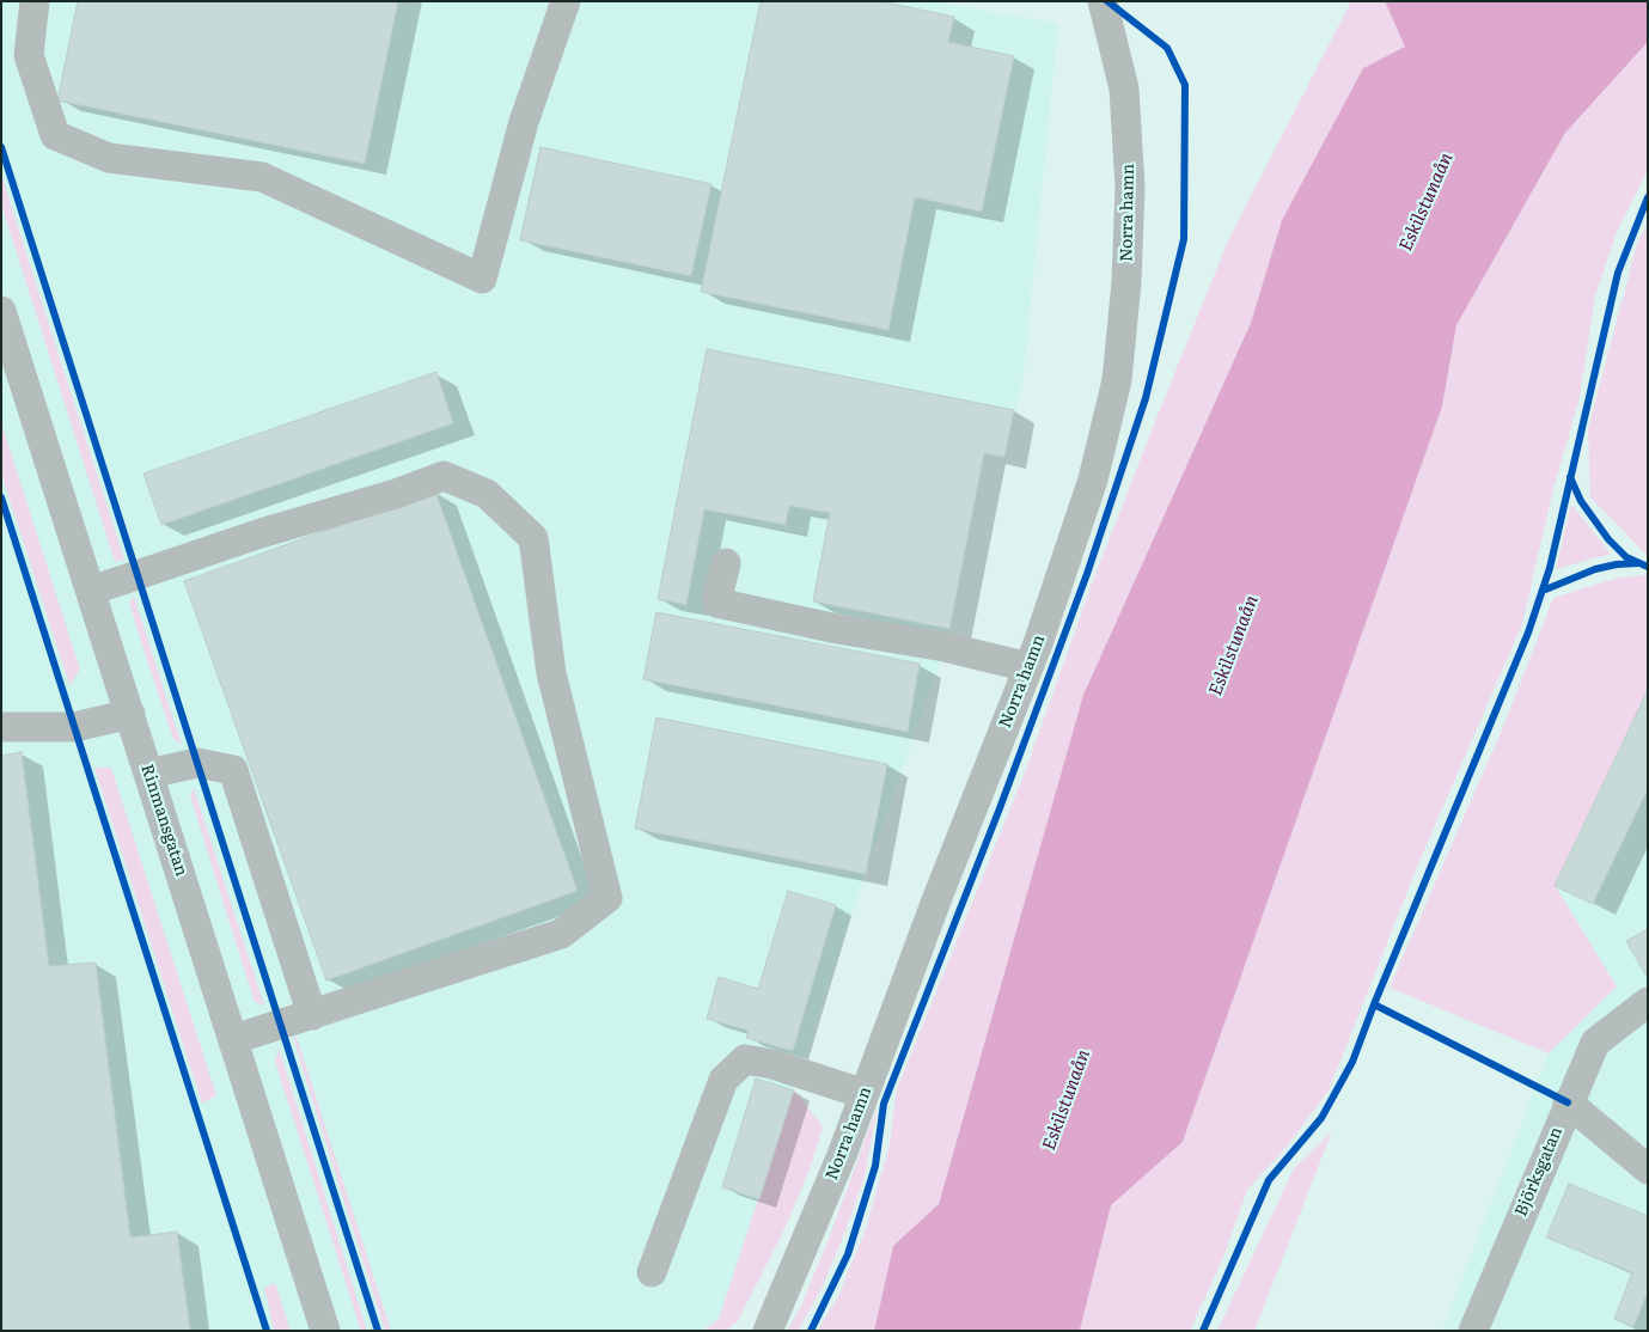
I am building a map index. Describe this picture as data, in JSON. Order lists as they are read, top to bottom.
{
  "streets": {
    "street": ["Norra hamn", "Rinmansgatan", "Björksgatan"]
  },
  "water": ["Eskilstunaån"]
}
